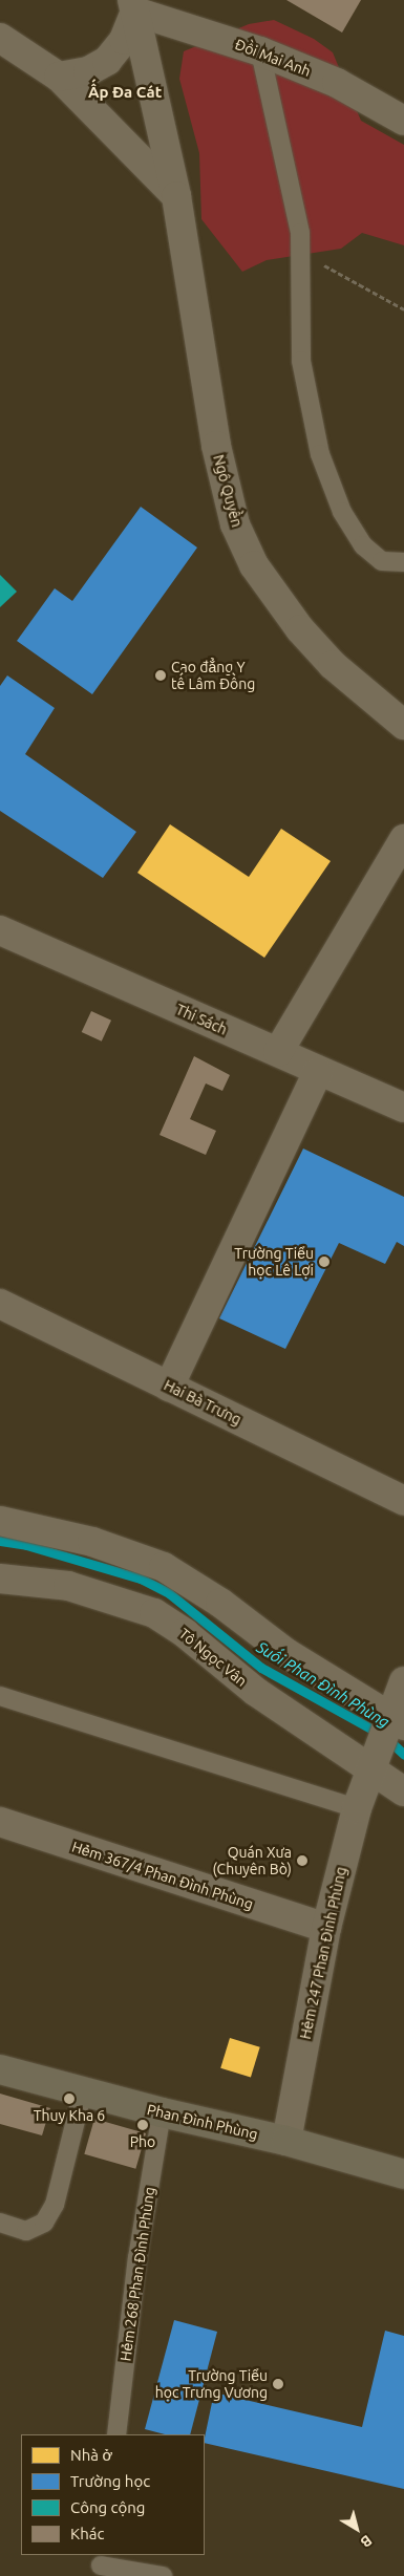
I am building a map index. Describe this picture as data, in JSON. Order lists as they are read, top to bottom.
{
  "streets": {
    "main road": ["Phan Đình Phùng"],
    "street": [
      "Đồi Mai Anh",
      "Ngô Quyền",
      "Thi Sách",
      "Hai Bà Trưng",
      "Tô Ngọc Vân",
      "Hẻm 367/4 Phan Đình Phùng",
      "Hẻm 247 Phan Đình Phùng"
    ],
    "lane": ["Hẻm 268 Phan Đình Phùng"]
  },
  "crossings": [
    ["Đồi Mai Anh", "Ngô Quyền"],
    ["Tô Ngọc Vân", "Hẻm 247 Phan Đình Phùng"],
    ["Hẻm 367/4 Phan Đình Phùng", "Hẻm 247 Phan Đình Phùng"],
    ["Hẻm 247 Phan Đình Phùng", "Phan Đình Phùng"],
    ["Phan Đình Phùng", "Hẻm 268 Phan Đình Phùng"]
  ],
  "districts": ["Ấp Đa Cát"],
  "water": ["Suối Phan Đình Phùng"],
  "places": [
    "Cao đẳng Y tế Lâm Đồng",
    "Trường Tiểu học Lê Lợi",
    "Quán Xưa (Chuyên Bò)",
    "Thuy Kha 6",
    "Pho",
    "Trường Tiểu học Trưng Vương"
  ],
  "legend": [
    "Nhà ở",
    "Trường học",
    "Công cộng",
    "Khác"
  ],
  "north": "bottom right"
}
